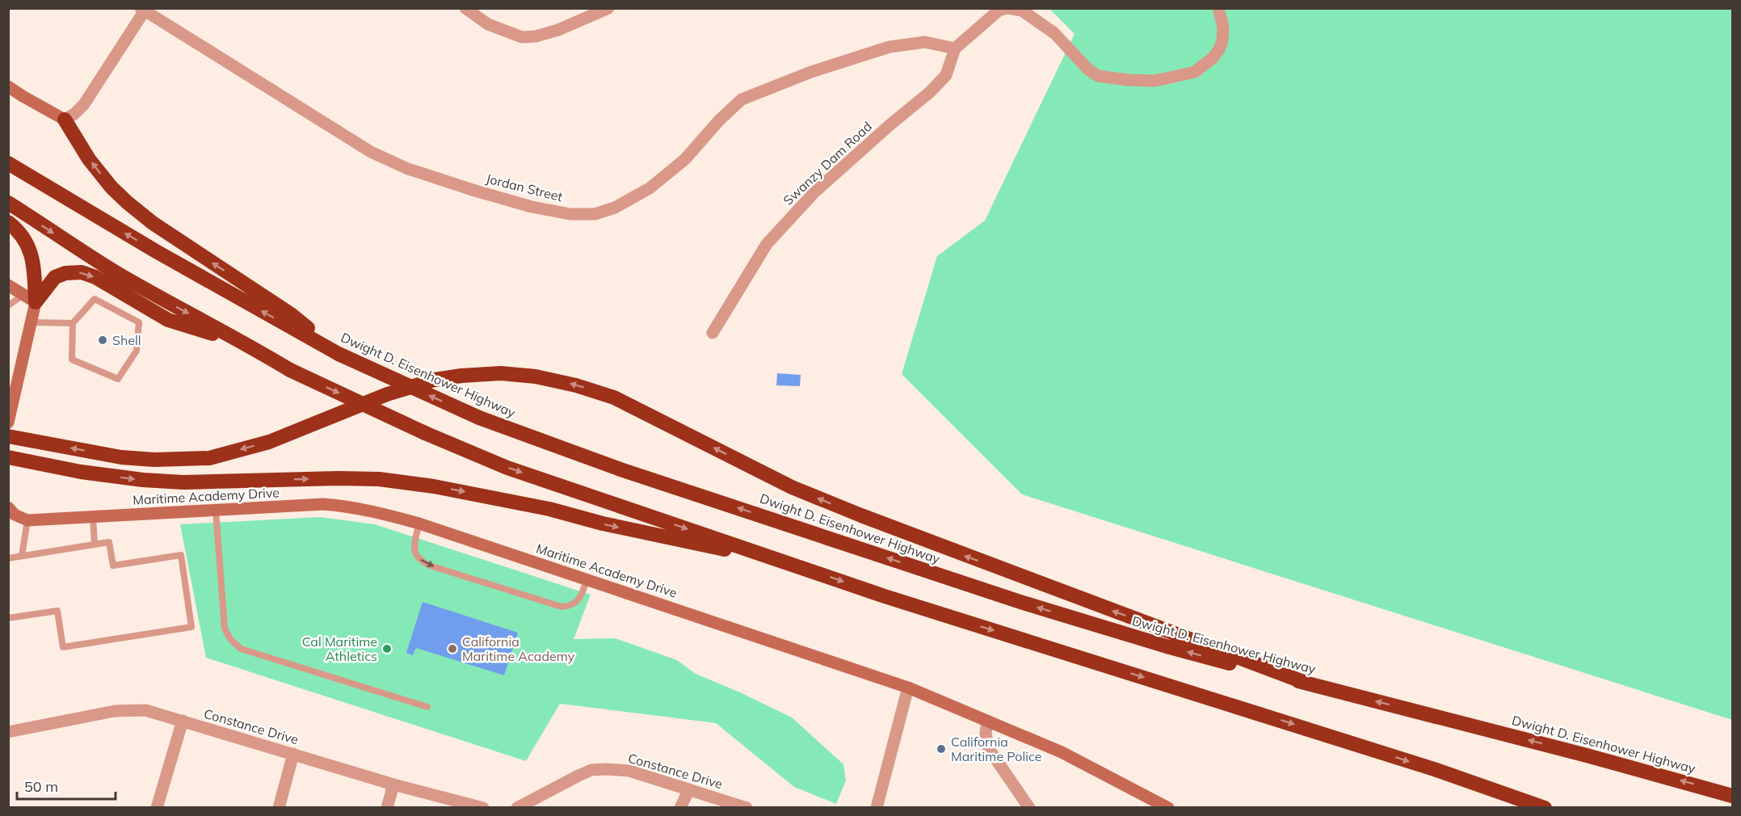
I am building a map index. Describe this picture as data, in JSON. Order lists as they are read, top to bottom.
{
  "streets": {
    "highway": ["Dwight D. Eisenhower Highway"],
    "street": [
      "Swanzy Dam Road",
      "Jordan Street",
      "Maritime Academy Drive",
      "Constance Drive"
    ]
  },
  "crossings": [
    ["Swanzy Dam Road", "Jordan Street"]
  ],
  "places": [
    "Shell",
    "Cal Maritime Athletics",
    "California Maritime Academy",
    "California Maritime Police"
  ],
  "scale_bar": "50 m"
}
